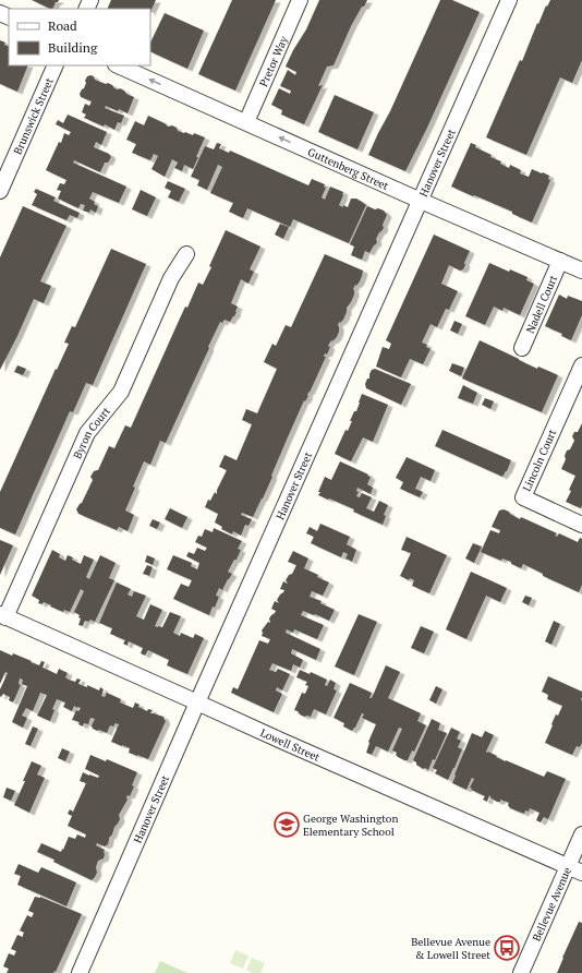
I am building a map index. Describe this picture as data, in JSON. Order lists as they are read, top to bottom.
{
  "streets": {
    "street": [
      "Pretor Way",
      "Brunswick Street",
      "Hanover Street",
      "Guttenberg Street",
      "Nadell Court",
      "Byron Court",
      "Lincoln Court",
      "Lowell Street",
      "Bellevue Avenue"
    ]
  },
  "crossings": [
    ["Pretor Way", "Guttenberg Street"],
    ["Hanover Street", "Guttenberg Street"],
    ["Hanover Street", "Lowell Street"],
    ["Guttenberg Street", "Nadell Court"],
    ["Byron Court", "Lowell Street"],
    ["Lowell Street", "Bellevue Avenue"]
  ],
  "one_way": ["Guttenberg Street"],
  "places": {
    "school or university": ["George Washington Elementary School"],
    "bus stop": ["Bellevue Avenue & Lowell Street"]
  },
  "legend": ["Road", "Building"]
}
